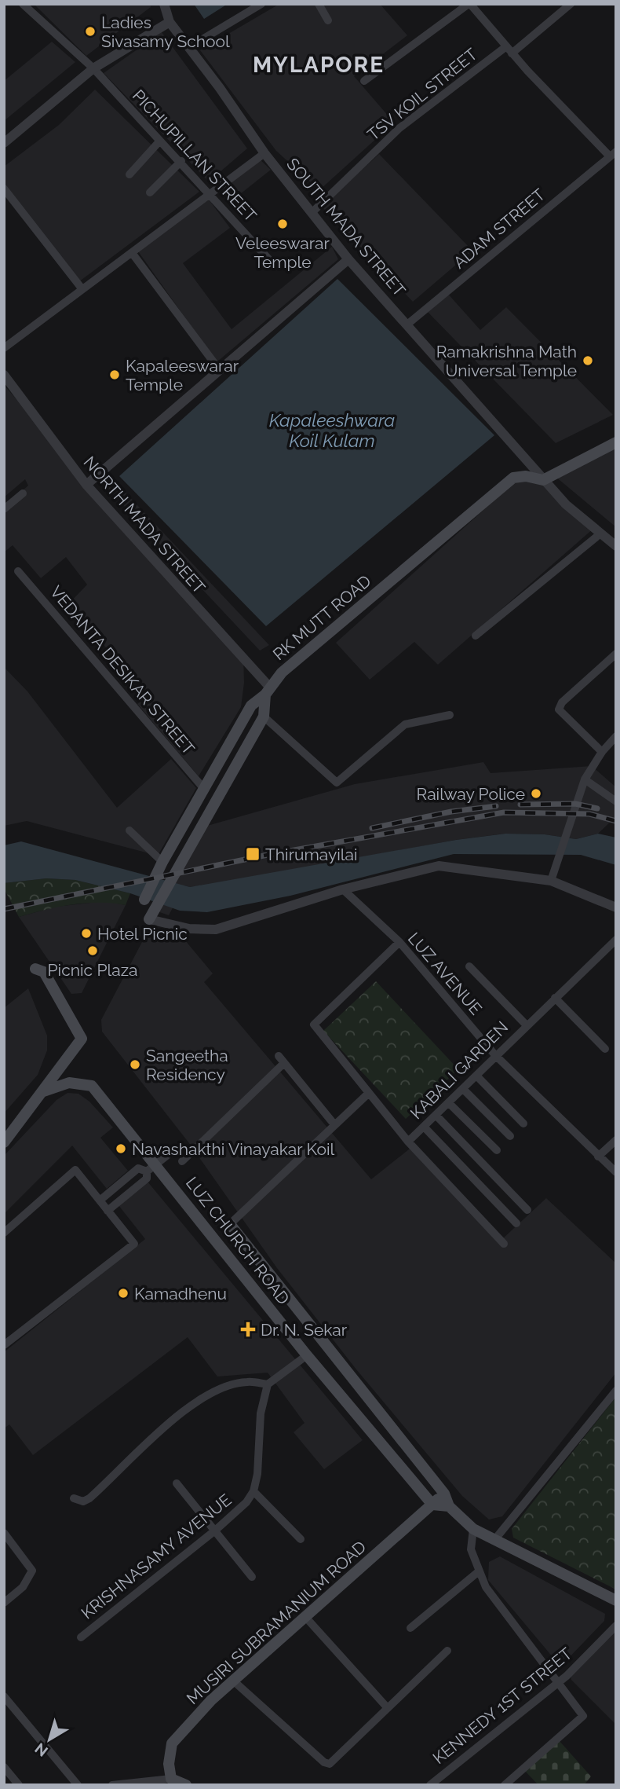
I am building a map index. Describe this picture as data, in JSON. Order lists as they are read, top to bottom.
{
  "streets": {
    "main road": ["RK MUTT ROAD", "LUZ CHURCH ROAD", "MUSIRI SUBRAMANIUM ROAD"],
    "street": [
      "TSV KOIL STREET",
      "PICHUPILLAN STREET",
      "SOUTH MADA STREET",
      "ADAM STREET",
      "NORTH MADA STREET",
      "VEDANTA DESIKAR STREET",
      "LUZ AVENUE",
      "KABALI GARDEN",
      "KRISHNASAMY AVENUE",
      "KENNEDY 1ST STREET"
    ]
  },
  "crossings": [
    ["TSV KOIL STREET", "SOUTH MADA STREET"],
    ["SOUTH MADA STREET", "ADAM STREET"],
    ["SOUTH MADA STREET", "RK MUTT ROAD"],
    ["NORTH MADA STREET", "RK MUTT ROAD"],
    ["RK MUTT ROAD", "VEDANTA DESIKAR STREET"],
    ["LUZ AVENUE", "KABALI GARDEN"],
    ["LUZ CHURCH ROAD", "MUSIRI SUBRAMANIUM ROAD"]
  ],
  "districts": ["MYLAPORE"],
  "water": ["Kapaleeshwara Koil Kulam"],
  "places": {
    "other": [
      "Ladies Sivasamy School",
      "Veleeswarar Temple",
      "Ramakrishna Math Universal Temple",
      "Kapaleeswarar Temple",
      "Railway Police",
      "Hotel Picnic",
      "Picnic Plaza",
      "Sangeetha Residency",
      "Navashakthi Vinayakar Koil",
      "Kamadhenu"
    ],
    "transit": ["Thirumayilai"],
    "health": ["Dr. N. Sekar"]
  },
  "north": "bottom left"
}
